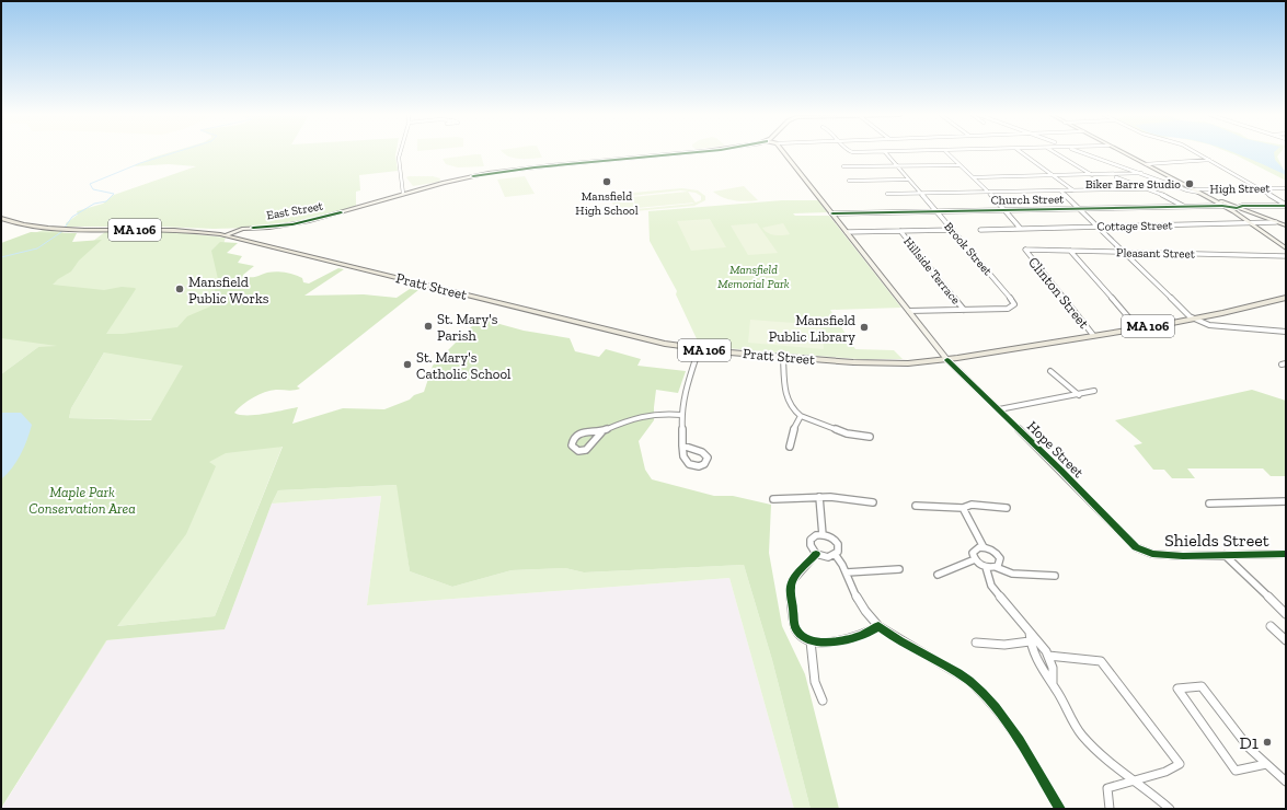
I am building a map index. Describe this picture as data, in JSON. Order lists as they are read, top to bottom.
{
  "streets": {
    "main road": [
      "East Street",
      "MA 106",
      "Pratt Street",
      "Hope Street"
    ],
    "street": [
      "High Street",
      "Church Street",
      "Cottage Street",
      "Brook Street",
      "Pleasant Street",
      "Hillside Terrace",
      "Clinton Street",
      "Shields Street"
    ]
  },
  "crossings": [
    ["Church Street", "Brook Street"],
    ["Church Street", "Hope Street"],
    ["East Street", "Pratt Street"],
    ["MA 106", "Pratt Street"],
    ["Brook Street", "Hillside Terrace"],
    ["Pleasant Street", "Clinton Street"],
    ["Pratt Street", "Clinton Street"],
    ["Pratt Street", "Hope Street"],
    ["Hope Street", "Shields Street"]
  ],
  "parks": ["Mansfield Memorial Park", "Maple Park Conservation Area"],
  "places": [
    "Mansfield High School",
    "Biker Barre Studio",
    "Mansfield Public Works",
    "St. Mary's Parish",
    "Mansfield Public Library",
    "St. Mary's Catholic School",
    "D1"
  ]
}
